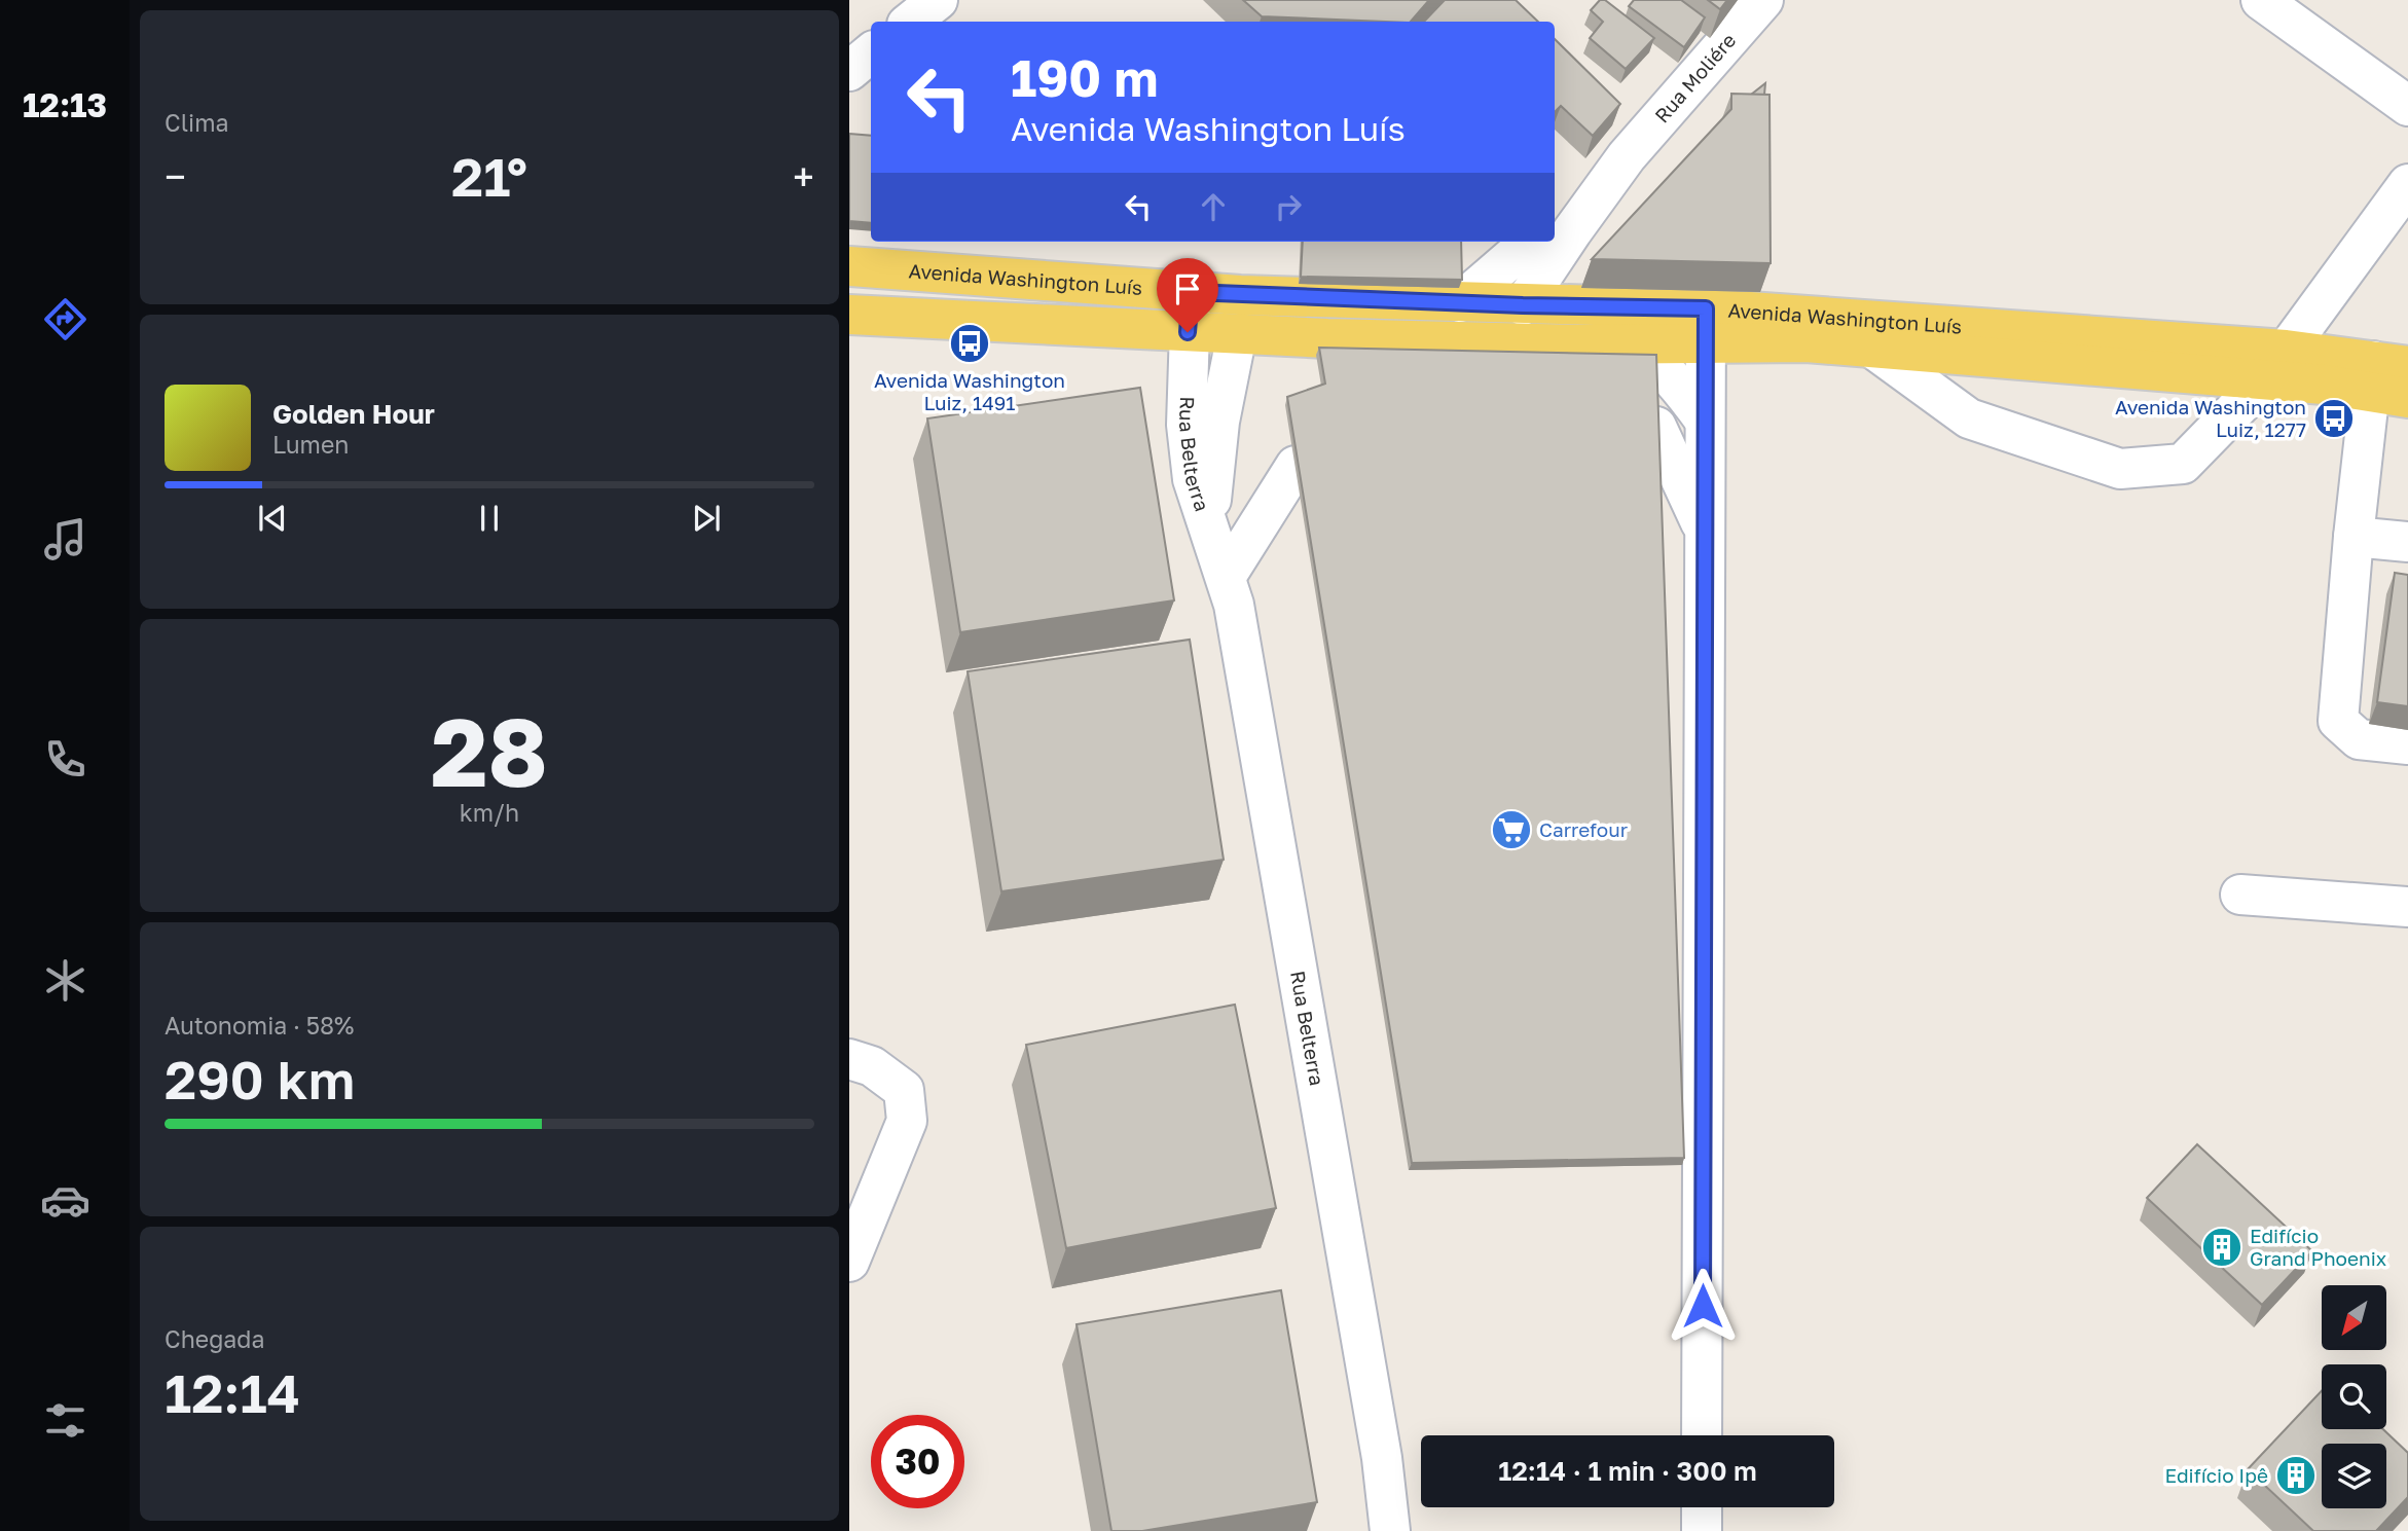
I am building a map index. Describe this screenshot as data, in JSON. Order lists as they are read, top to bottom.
{
  "streets": {
    "main road": ["Avenida Washington Luís"],
    "street": ["Rua Moliére", "Rua Belterra"]
  },
  "crossings": [
    ["Rua Moliére", "Avenida Washington Luís"],
    ["Avenida Washington Luís", "Rua Belterra"]
  ],
  "places": {
    "bus stop": ["Avenida Washington Luiz, 1491", "Avenida Washington Luiz, 1277"],
    "supermarket": ["Carrefour"],
    "building": ["Edifício Grand Phoenix", "Edifício Ipê"]
  },
  "north": "bottom left",
  "page": {
    "tabs": "12:13",
    "tile": [
      "Clima",
      ["28", "km/h"],
      ["Autonomia · 58%", "290 km"],
      ["Chegada", "12:14"]
    ],
    "turn": ["190 m", "Avenida Washington Luís"],
    "heat": ["−", "21°", "+"],
    "song": ["Golden Hour", "Lumen"],
    "limit": "30",
    "trip": "12:14 · 1 min · 300 m"
  }
}
